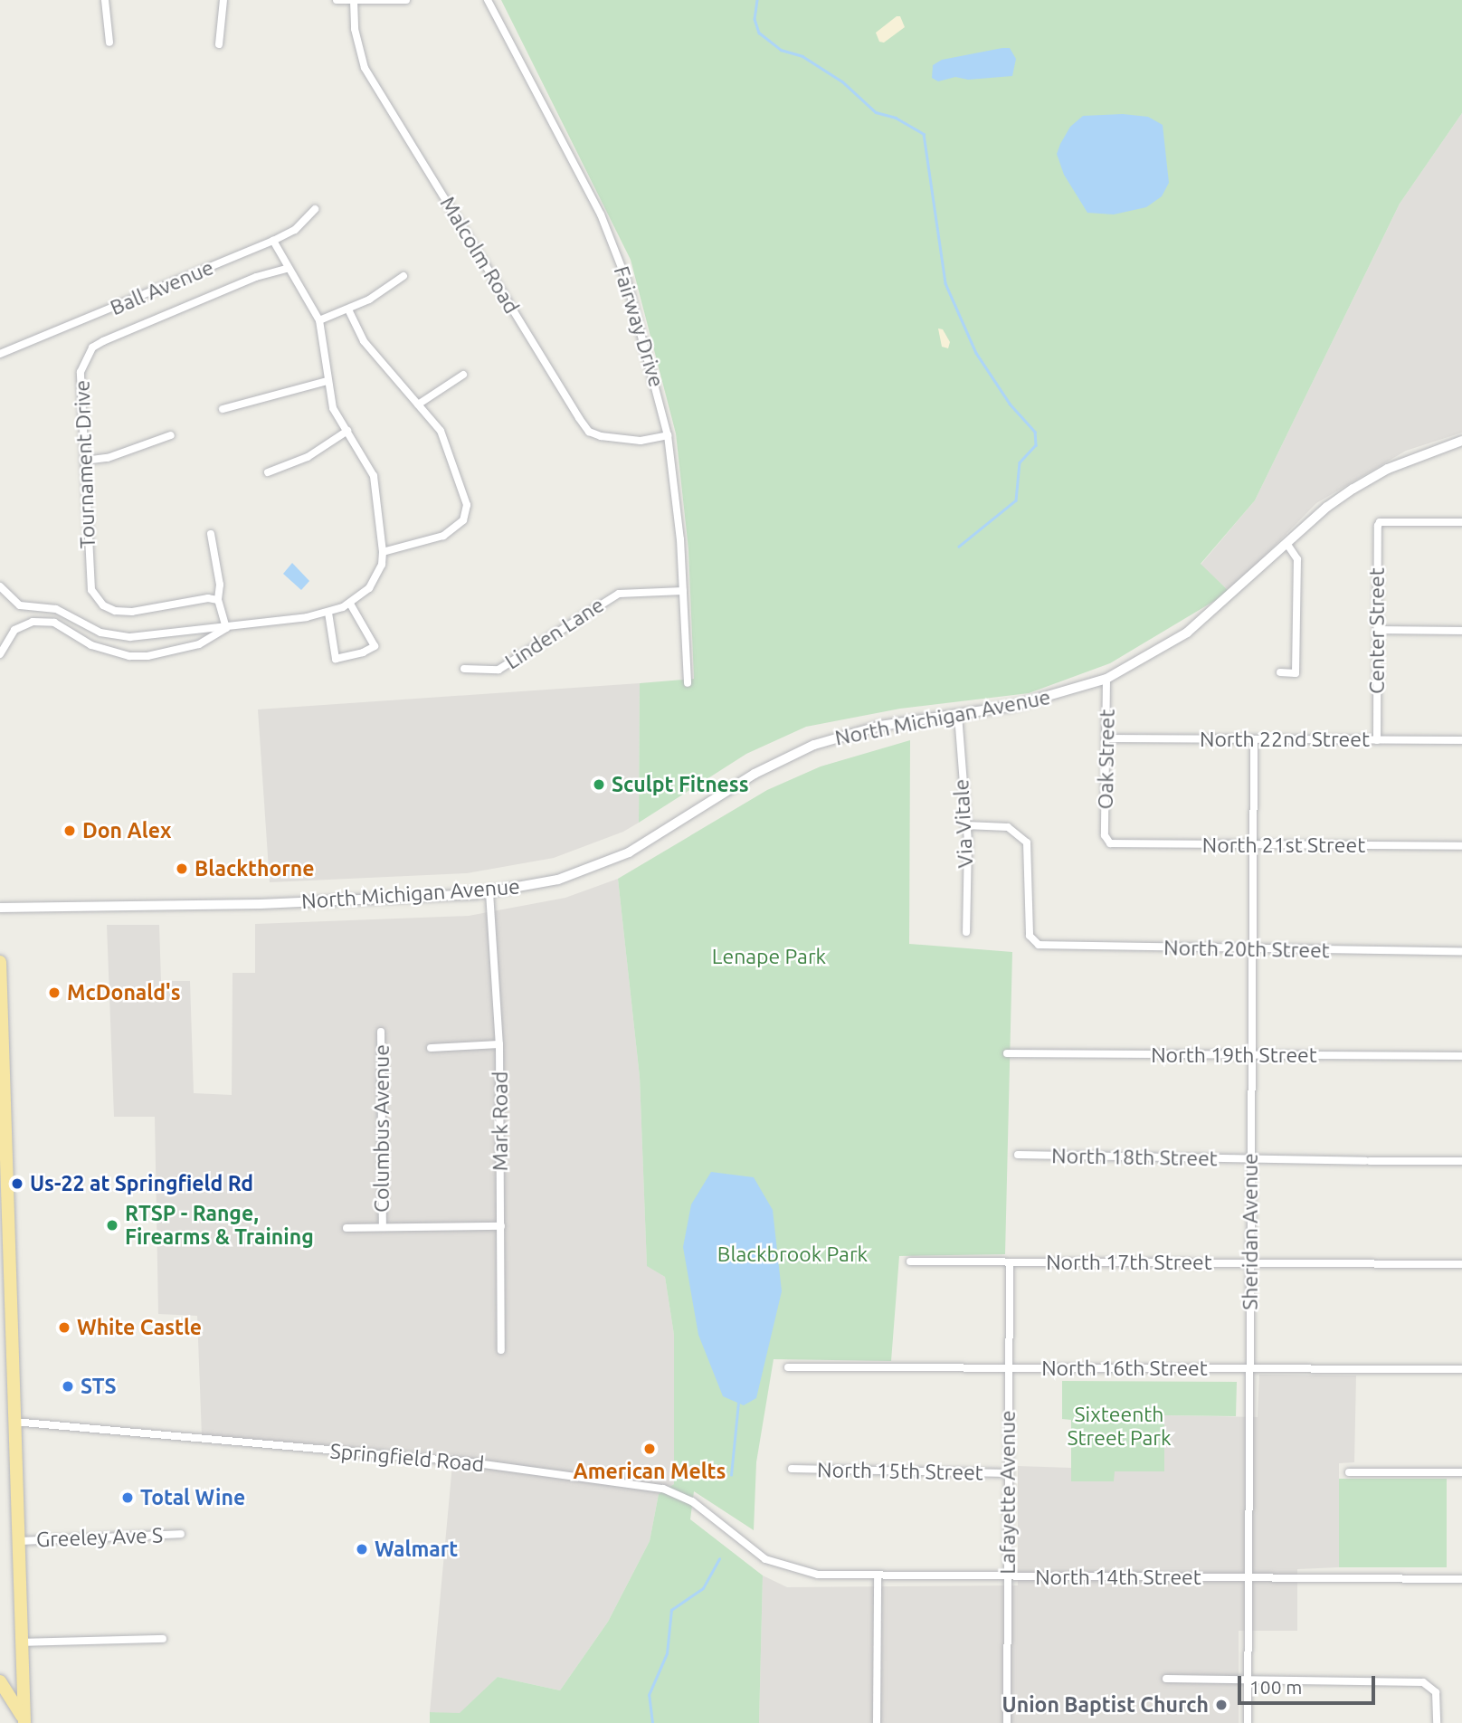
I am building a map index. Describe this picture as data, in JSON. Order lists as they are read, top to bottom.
{
  "streets": {
    "street": [
      "Malcolm Road",
      "Ball Avenue",
      "Fairway Drive",
      "Tournament Drive",
      "Center Street",
      "Linden Lane",
      "North Michigan Avenue",
      "North 22nd Street",
      "Oak Street",
      "Via Vitale",
      "North 21st Street",
      "North 20th Street",
      "North 19th Street",
      "Mark Road",
      "Columbus Avenue",
      "North 18th Street",
      "Sheridan Avenue",
      "North 17th Street",
      "North 16th Street",
      "Springfield Road",
      "North 15th Street",
      "Lafayette Avenue",
      "Greeley Ave S",
      "North 14th Street"
    ]
  },
  "crossings": [
    ["Malcolm Road", "Fairway Drive"],
    ["Fairway Drive", "Linden Lane"],
    ["Center Street", "North 22nd Street"],
    ["North Michigan Avenue", "Oak Street"],
    ["North Michigan Avenue", "Via Vitale"],
    ["North Michigan Avenue", "Mark Road"],
    ["North 22nd Street", "Oak Street"],
    ["North 22nd Street", "Sheridan Avenue"],
    ["Oak Street", "North 21st Street"],
    ["Via Vitale", "North 20th Street"],
    ["North 21st Street", "Sheridan Avenue"],
    ["North 20th Street", "Sheridan Avenue"],
    ["North 19th Street", "Sheridan Avenue"],
    ["North 18th Street", "Sheridan Avenue"],
    ["Sheridan Avenue", "North 17th Street"],
    ["Sheridan Avenue", "North 16th Street"],
    ["Sheridan Avenue", "North 14th Street"],
    ["North 17th Street", "Lafayette Avenue"],
    ["North 16th Street", "Lafayette Avenue"],
    ["Springfield Road", "North 14th Street"],
    ["North 15th Street", "Lafayette Avenue"],
    ["Lafayette Avenue", "North 14th Street"]
  ],
  "parks": ["Lenape Park", "Blackbrook Park", "Sixteenth Street Park"],
  "places": [
    "Sculpt Fitness",
    "Don Alex",
    "Blackthorne",
    "McDonald's",
    "Us-22 at Springfield Rd",
    "RTSP - Range, Firearms & Training",
    "White Castle",
    "STS",
    "American Melts",
    "Total Wine",
    "Walmart",
    "Union Baptist Church"
  ],
  "scale_bar": "100 m"
}
